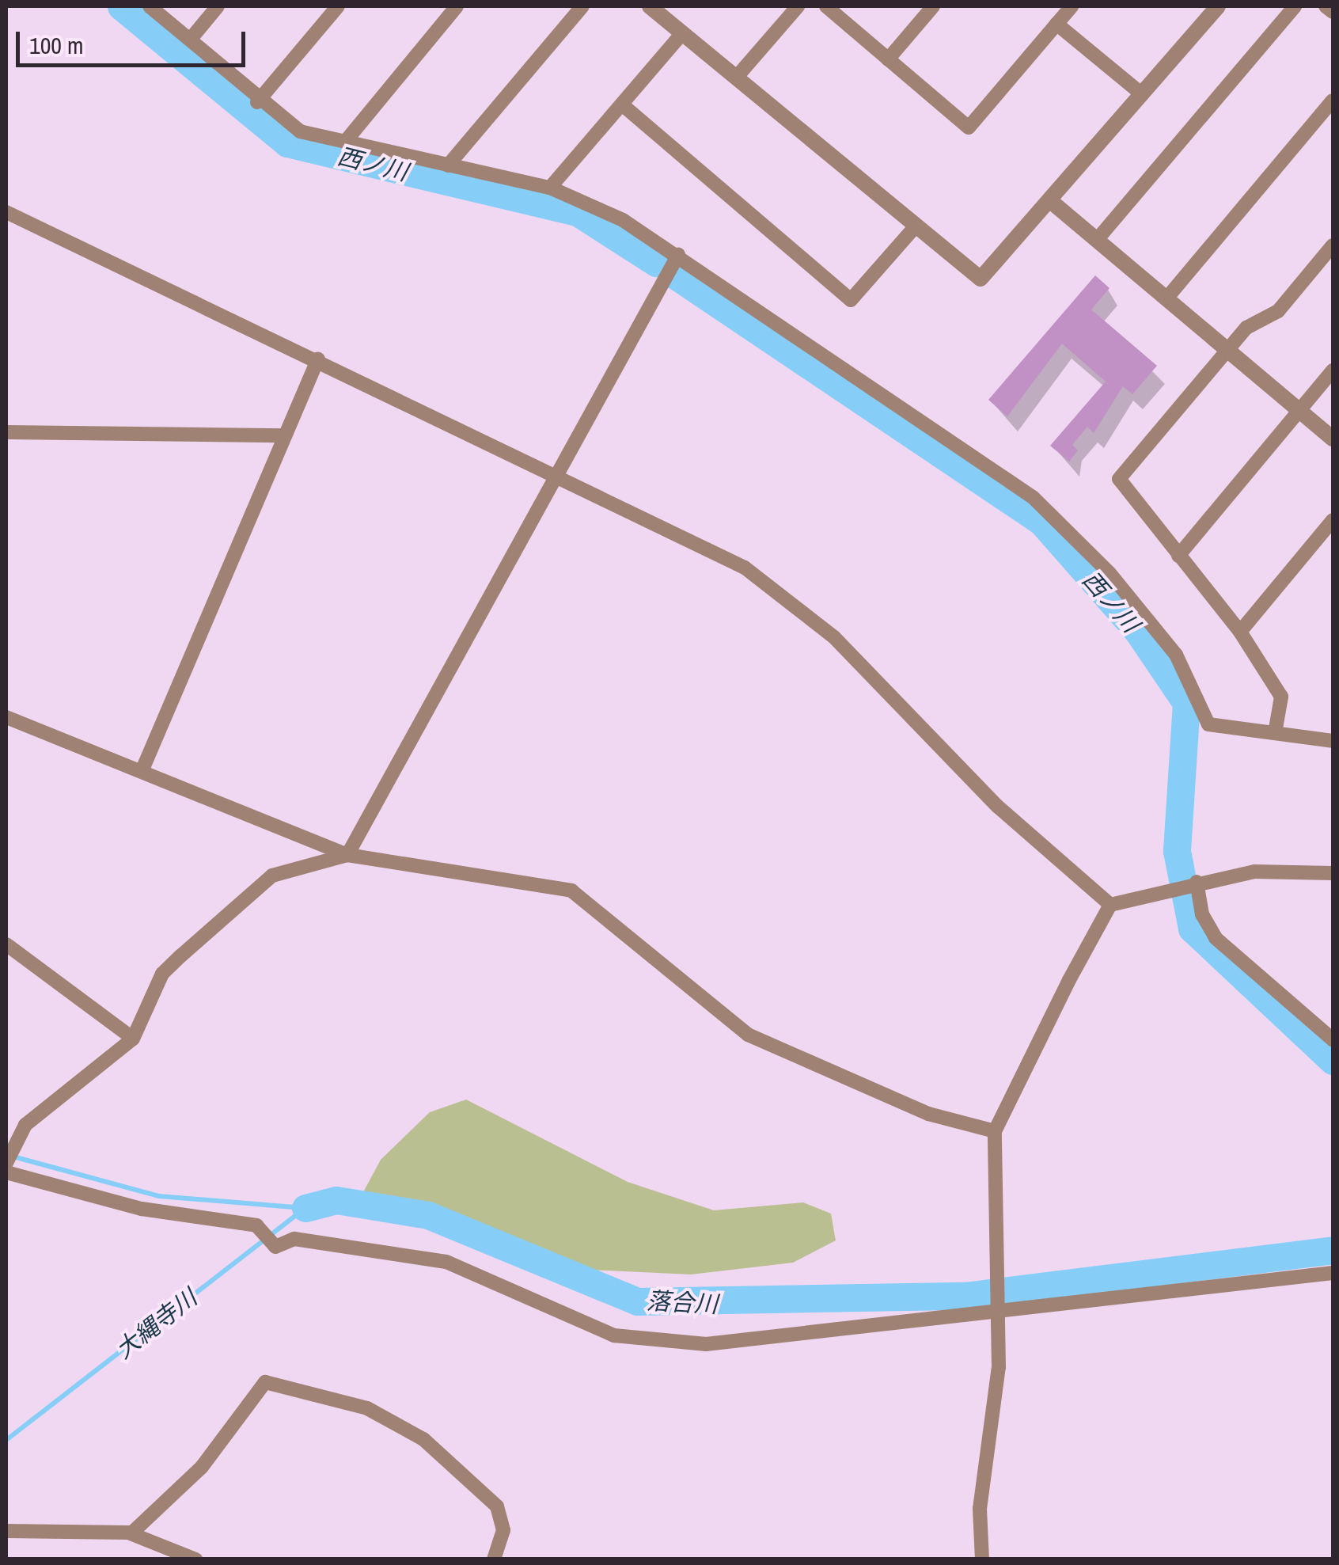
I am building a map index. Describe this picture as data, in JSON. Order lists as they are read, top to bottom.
{
  "water": ["西ノ川", "落合川", "大縄寺川"],
  "scale_bar": "100 m"
}
